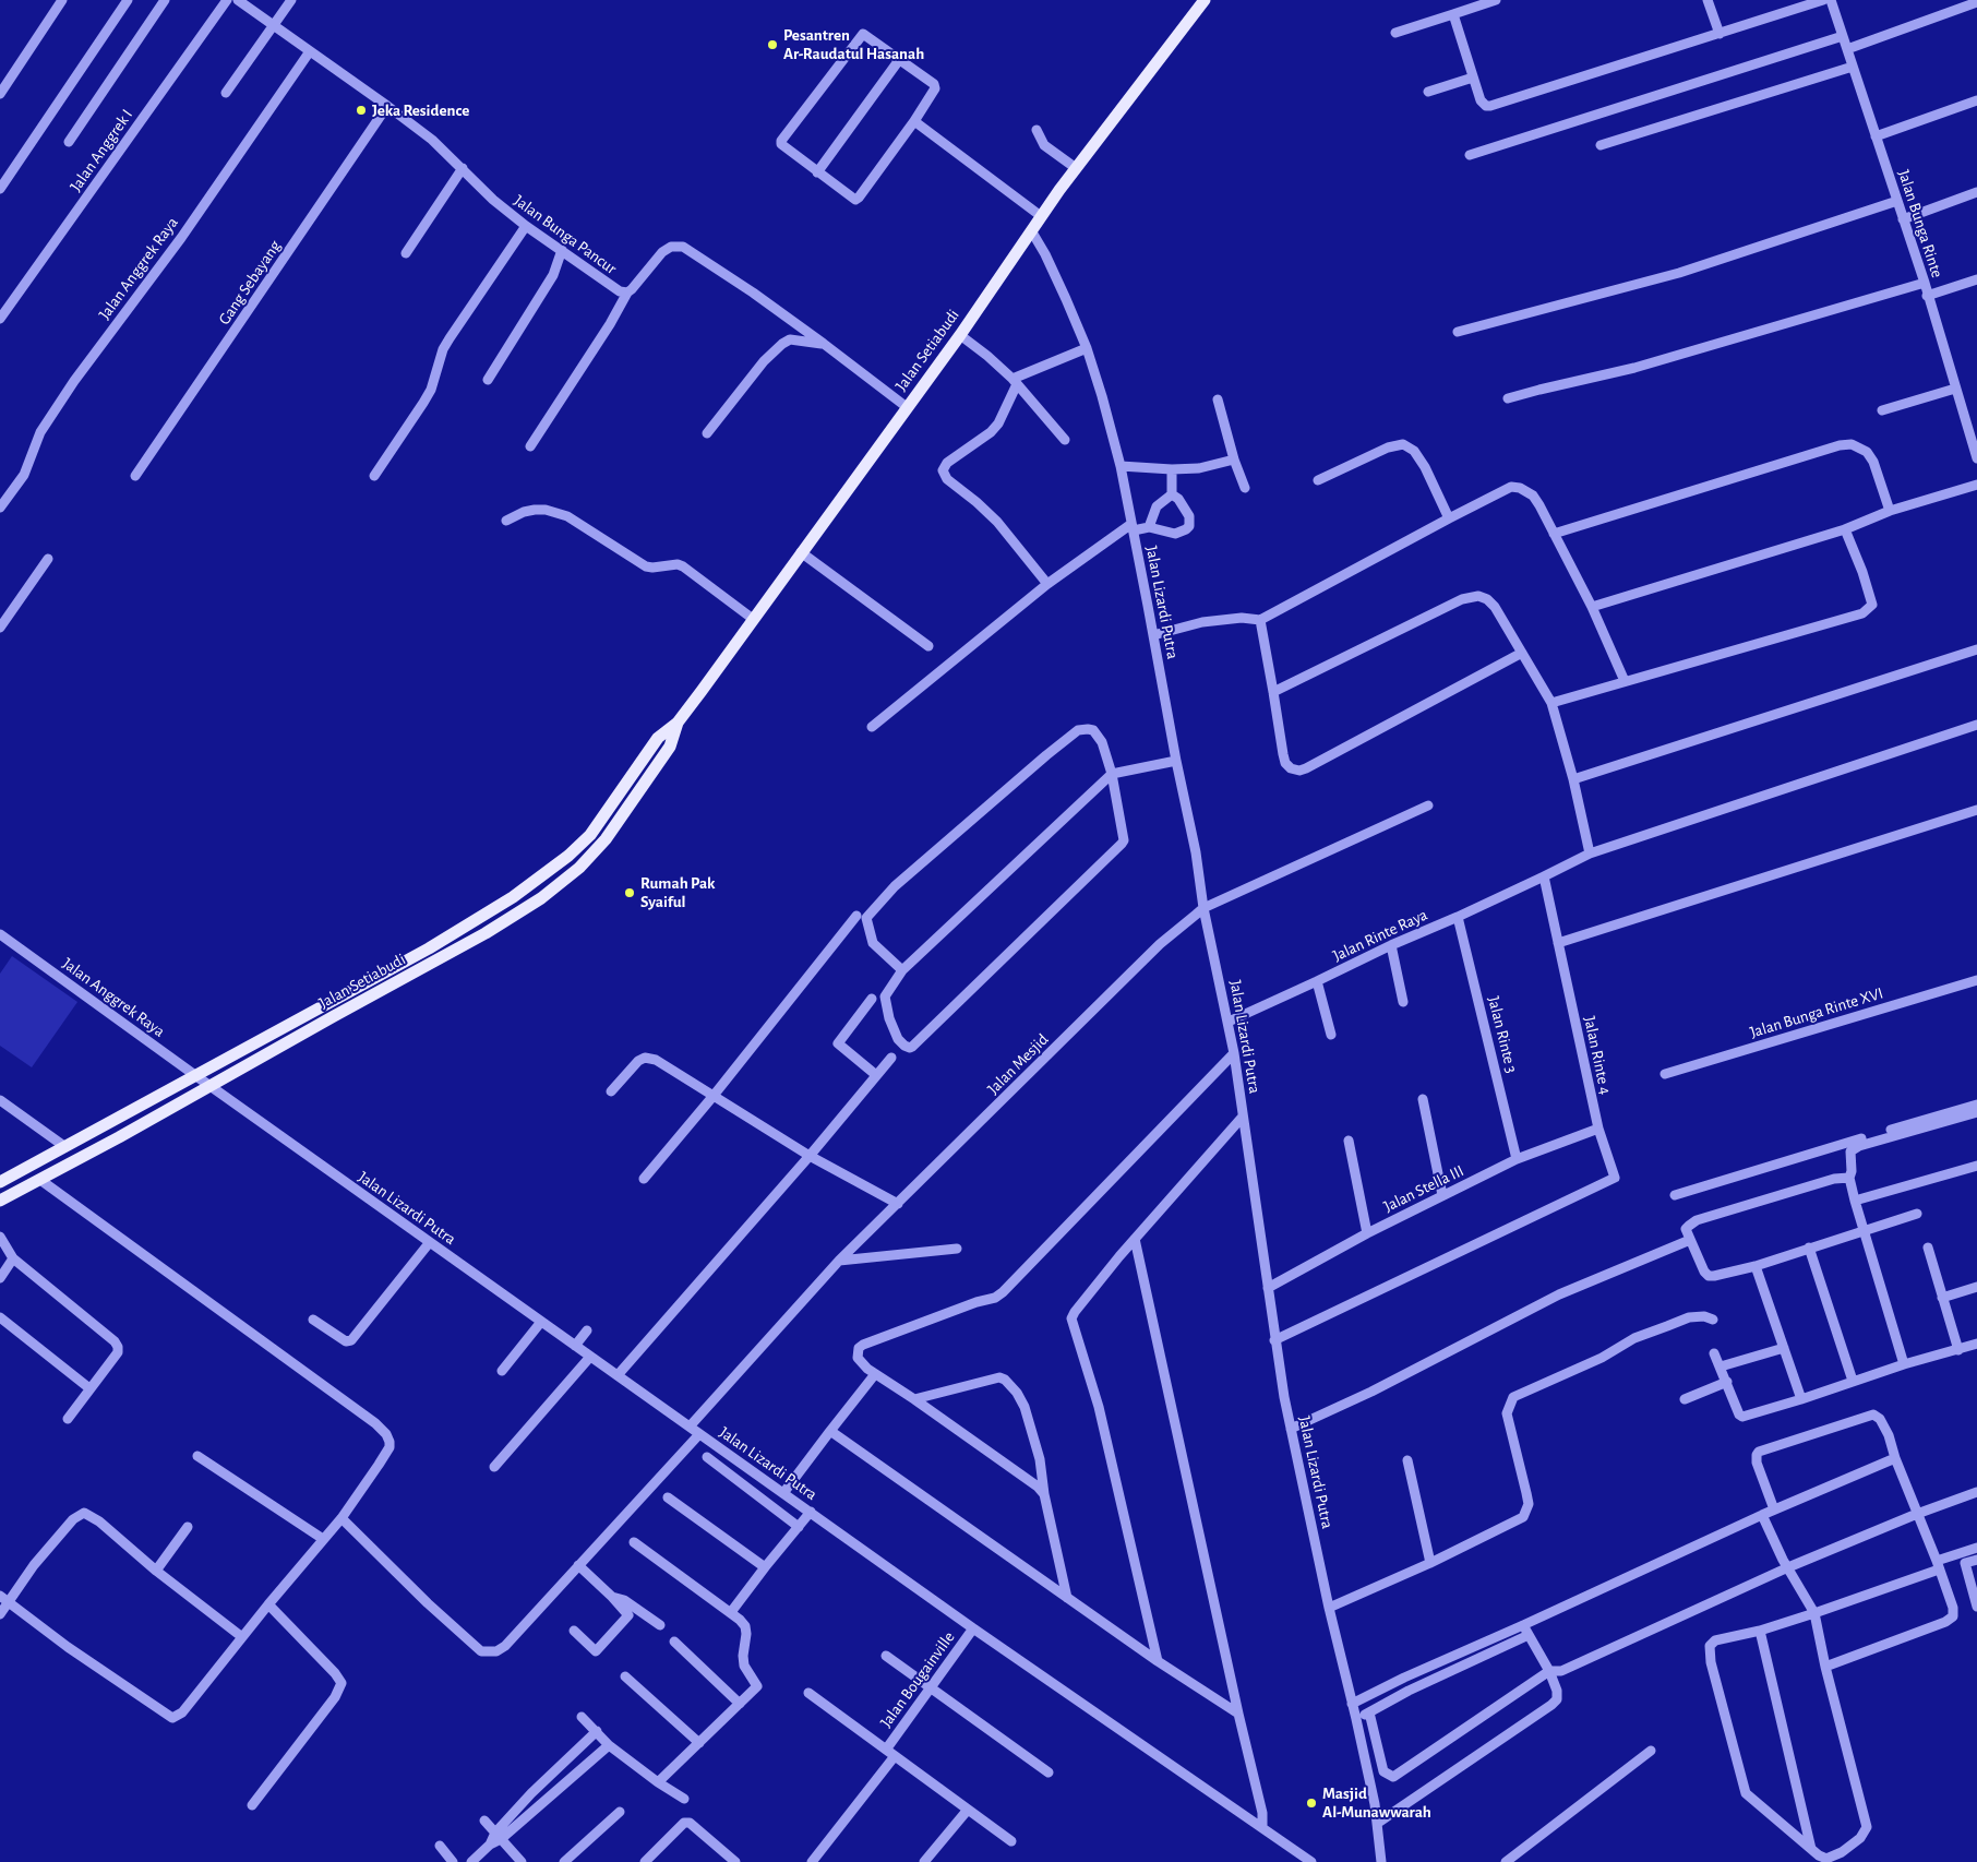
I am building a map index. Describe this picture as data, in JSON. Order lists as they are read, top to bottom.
{
  "streets": {
    "main road": ["Jalan Setiabudi"],
    "street": [
      "Jalan Anggrek I",
      "Jalan Bunga Rinte",
      "Jalan Bunga Pancur",
      "Jalan Anggrek Raya",
      "Gang Sebayang",
      "Jalan Lizardi Putra",
      "Jalan Rinte Raya",
      "Jalan Bunga Rinte XVI",
      "Jalan Rinte 3",
      "Jalan Rinte 4",
      "Jalan Mesjid",
      "Jalan Stella III",
      "Jalan Bougainville"
    ]
  },
  "crossings": [
    ["Jalan Bunga Pancur", "Jalan Anggrek Raya"],
    ["Jalan Bunga Pancur", "Gang Sebayang"],
    ["Jalan Bunga Pancur", "Jalan Setiabudi"],
    ["Jalan Anggrek Raya", "Jalan Setiabudi"],
    ["Jalan Anggrek Raya", "Jalan Lizardi Putra"],
    ["Jalan Setiabudi", "Jalan Lizardi Putra"],
    ["Jalan Lizardi Putra", "Jalan Rinte Raya"],
    ["Jalan Lizardi Putra", "Jalan Rinte 4"],
    ["Jalan Lizardi Putra", "Jalan Mesjid"],
    ["Jalan Lizardi Putra", "Jalan Stella III"],
    ["Jalan Lizardi Putra", "Jalan Bougainville"],
    ["Jalan Rinte Raya", "Jalan Rinte 3"],
    ["Jalan Rinte Raya", "Jalan Rinte 4"],
    ["Jalan Rinte 3", "Jalan Stella III"],
    ["Jalan Rinte 4", "Jalan Stella III"]
  ],
  "places": [
    "Pesantren Ar-Raudatul Hasanah",
    "Jeka Residence",
    "Rumah Pak Syaiful",
    "Masjid Al-Munawwarah"
  ]
}
